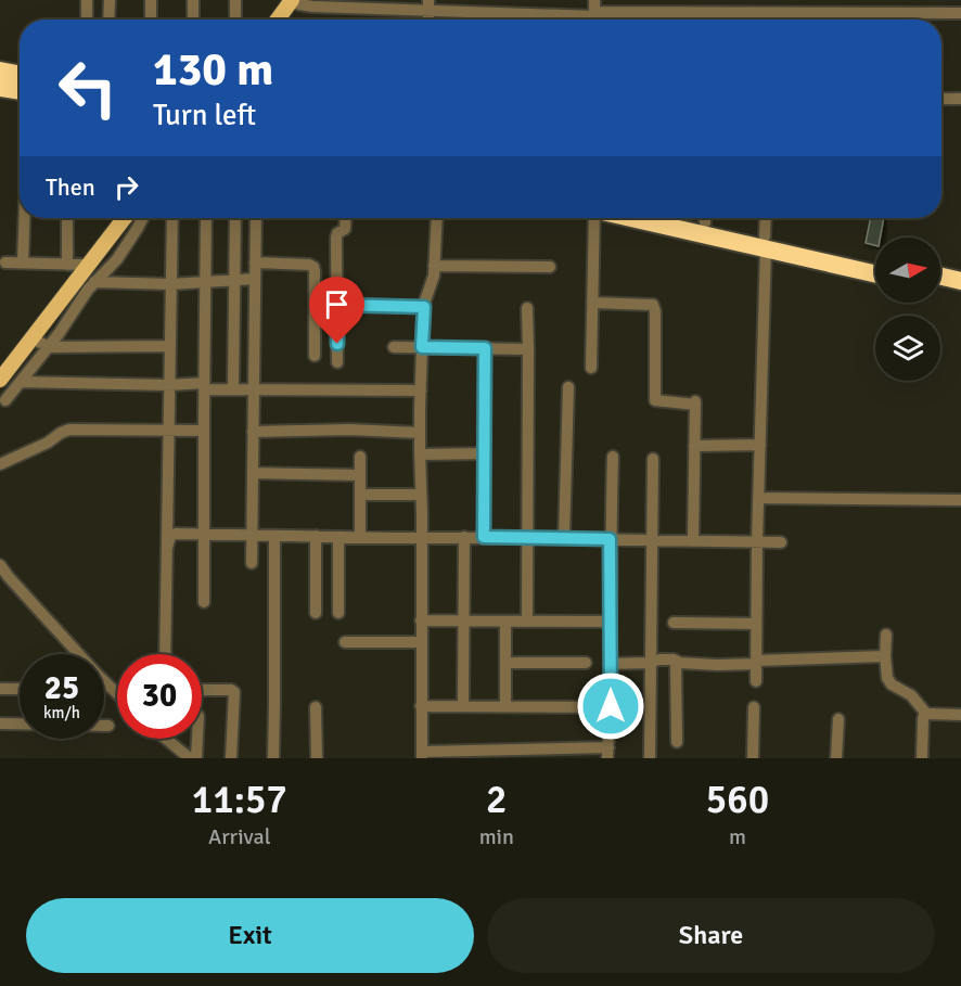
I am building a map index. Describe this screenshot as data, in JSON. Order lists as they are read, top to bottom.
{
  "north": "right",
  "page": {
    "turn": ["130 m", "Turn left"],
    "then": "Then",
    "speed": "25 km/h",
    "limit": "30",
    "eta": [
      "11:57",
      "Arrival",
      "2",
      "min",
      "560",
      "m"
    ],
    "buttons": ["Exit", "Share"]
  }
}
